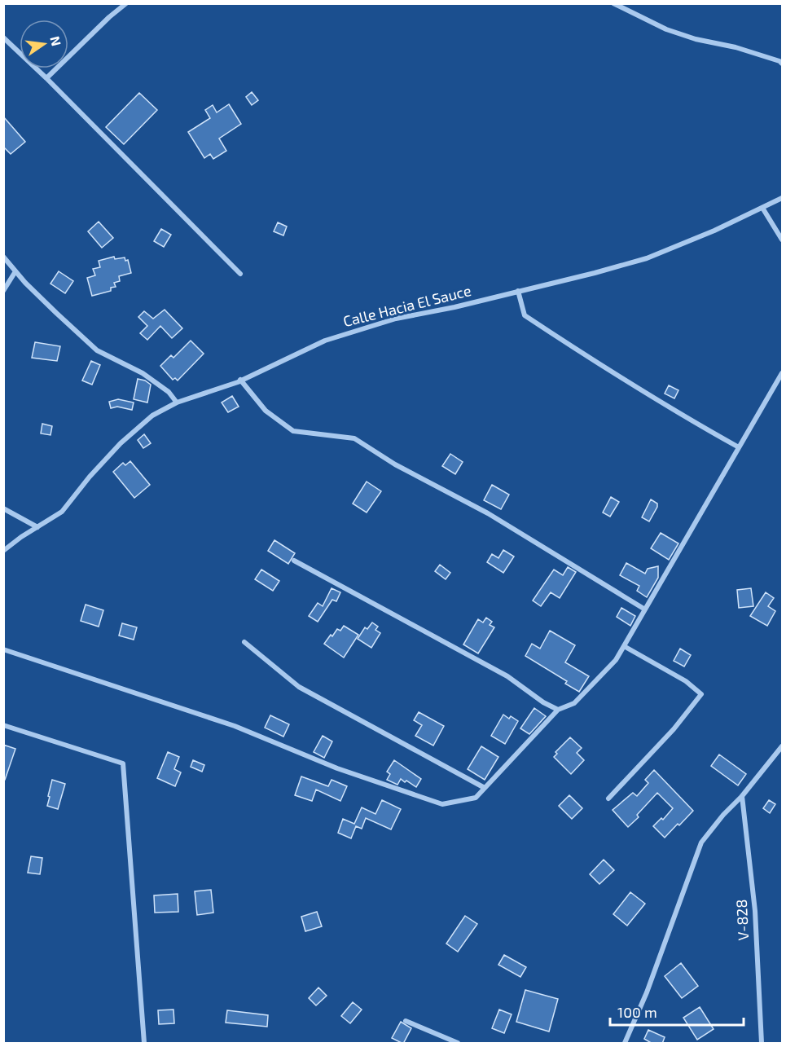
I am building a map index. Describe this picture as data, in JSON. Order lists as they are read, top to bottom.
{
  "streets": {
    "street": ["Calle Hacia El Sauce", "V-828"]
  },
  "scale_bar": "100 m",
  "north": "right"
}
